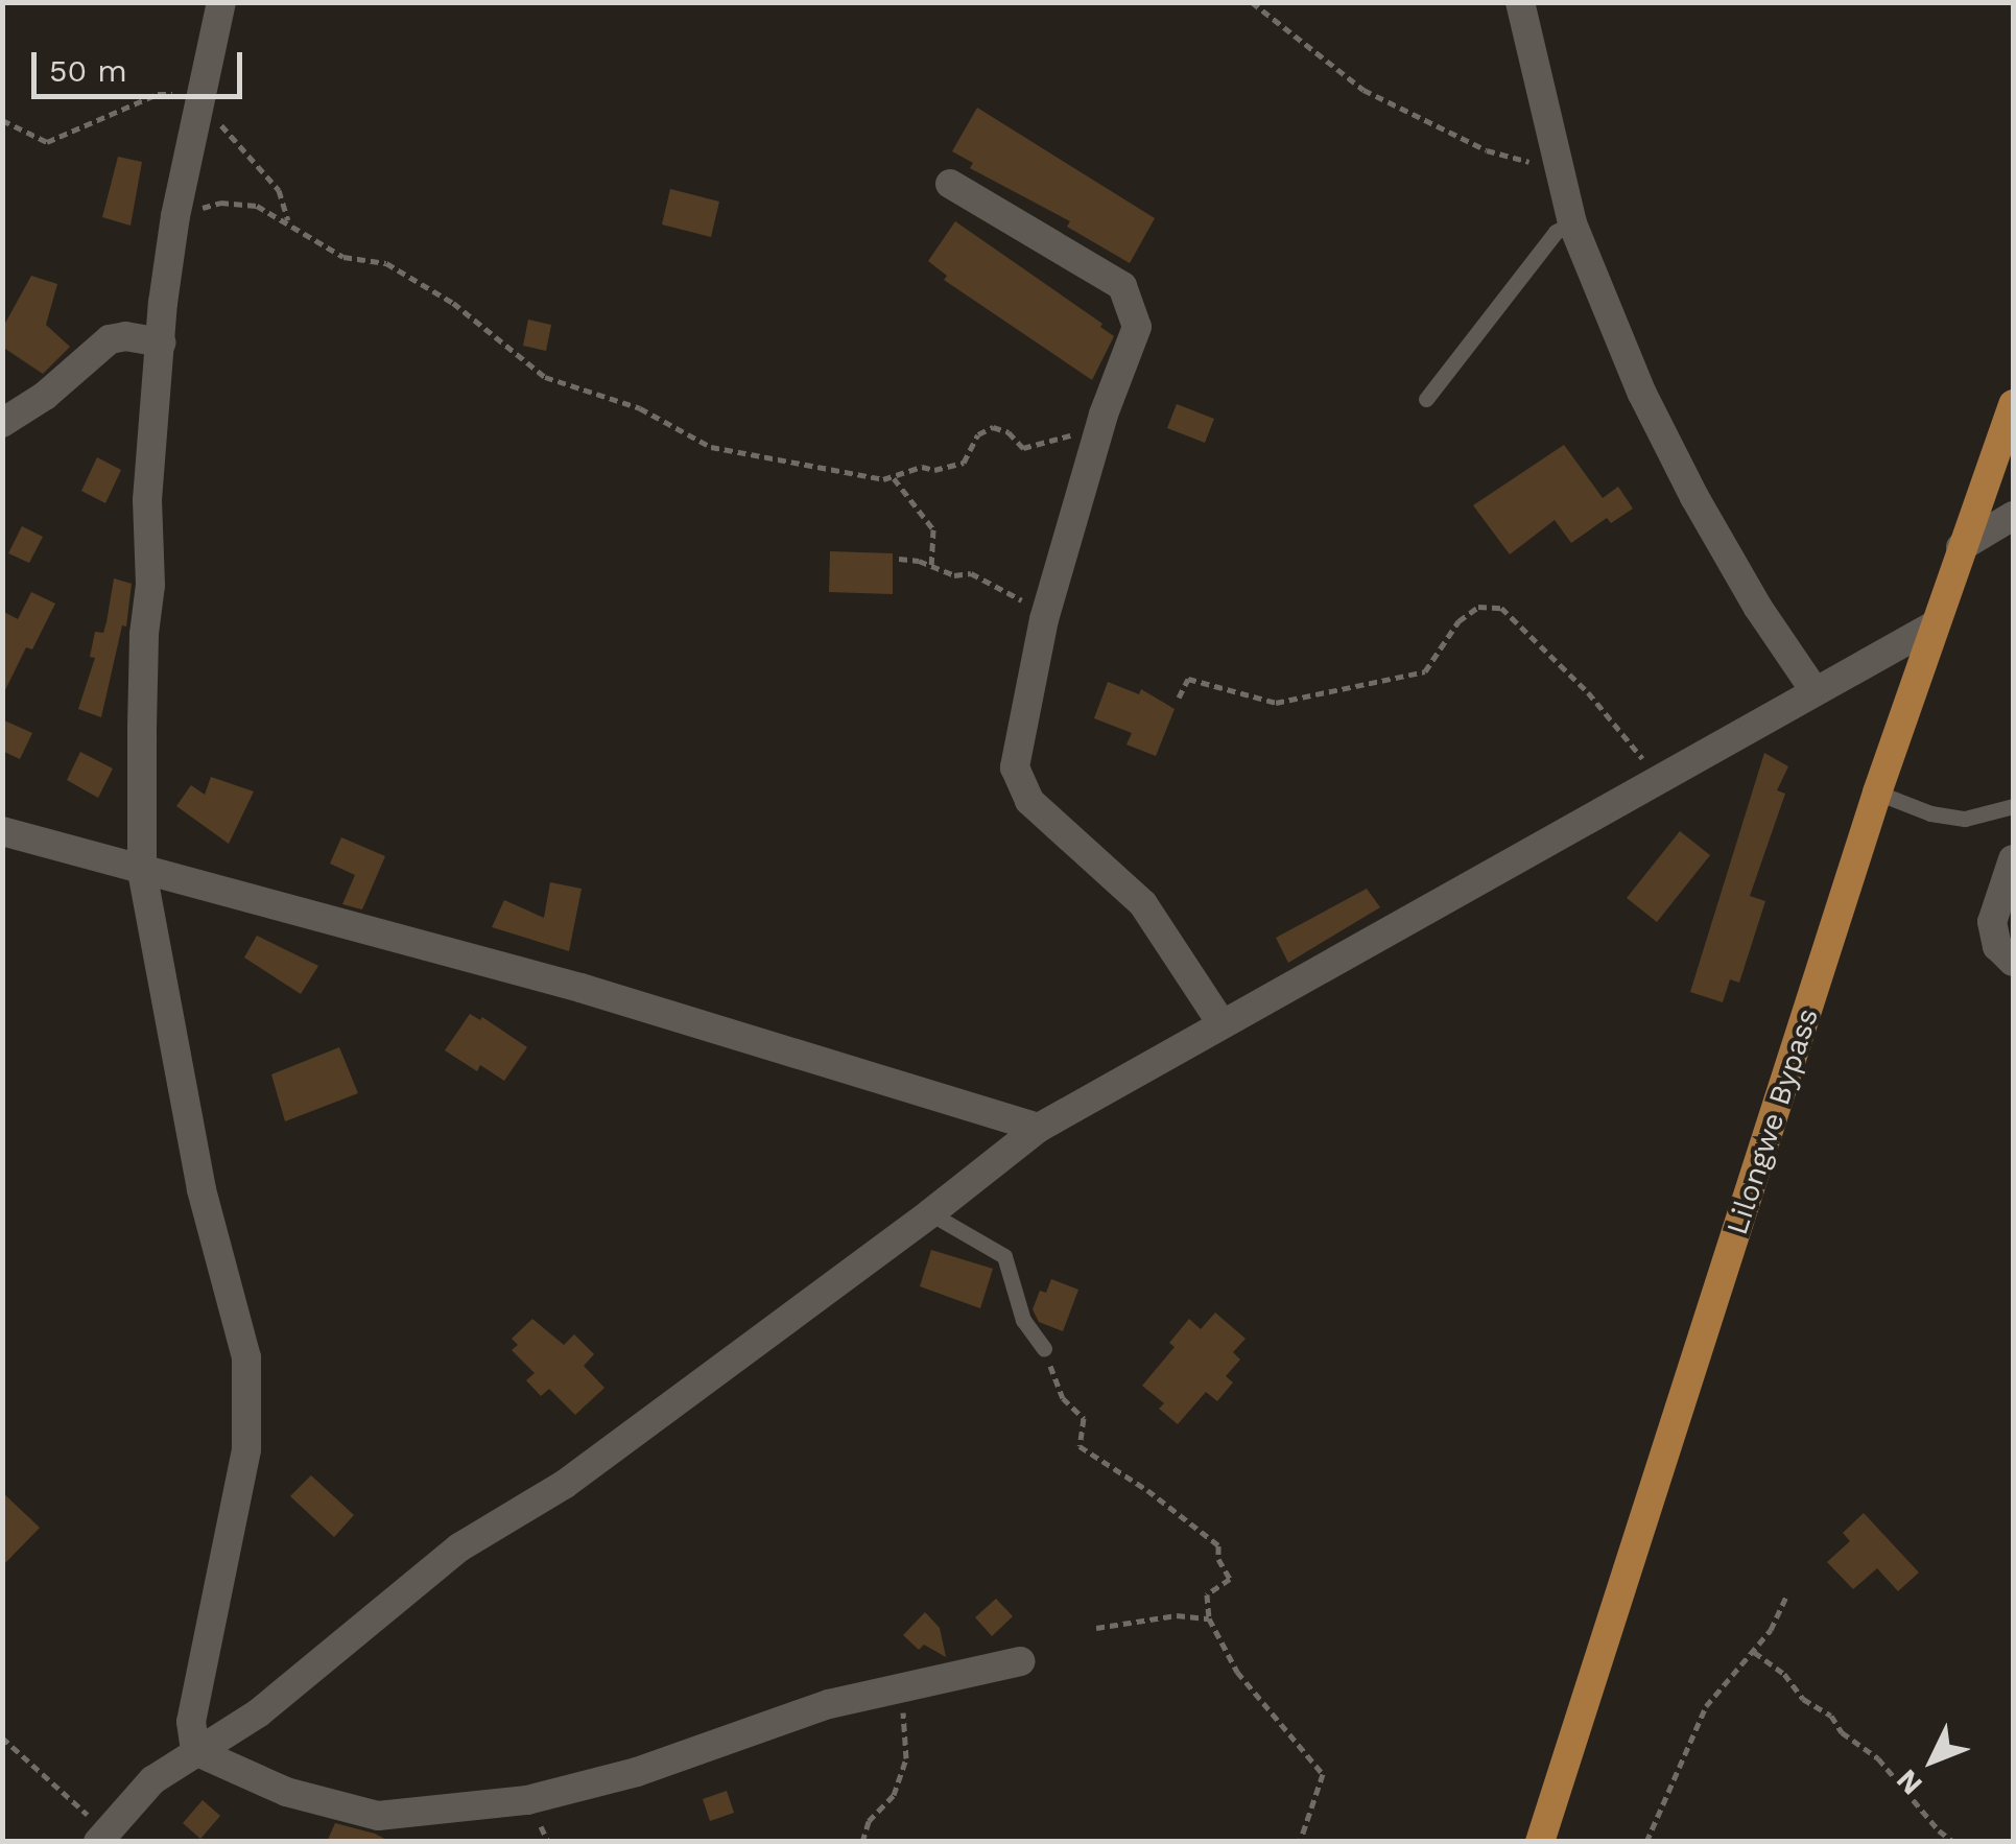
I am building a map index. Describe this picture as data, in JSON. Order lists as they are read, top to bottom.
{
  "streets": {
    "main road": ["Lilongwe Bypass"]
  },
  "scale_bar": "50 m",
  "north": "bottom left"
}
